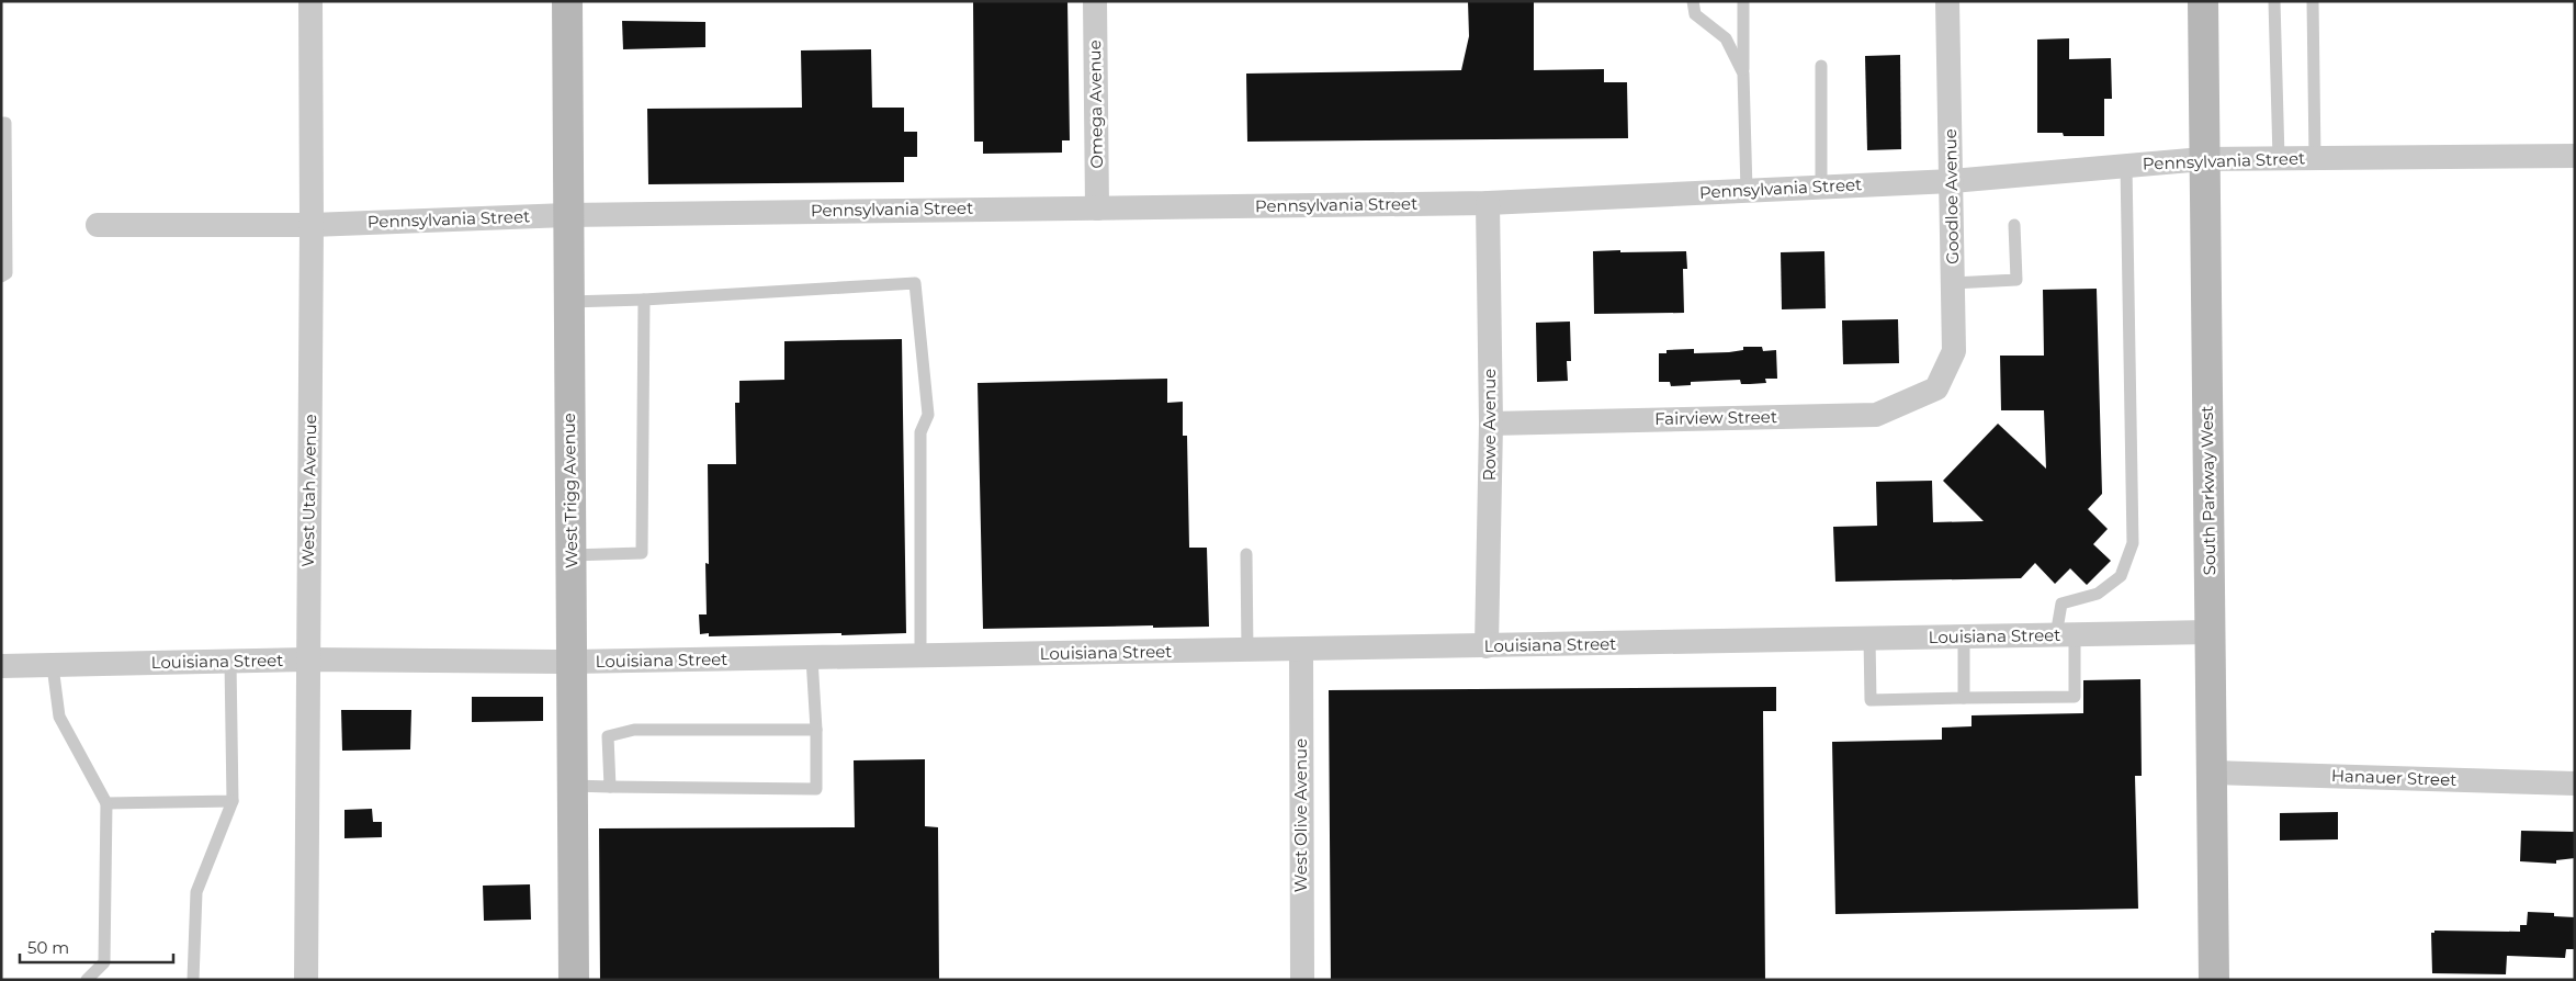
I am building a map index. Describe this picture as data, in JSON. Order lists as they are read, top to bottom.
{
  "streets": {
    "street": [
      "Omega Avenue",
      "Pennsylvania Street",
      "Goodloe Avenue",
      "Fairview Street",
      "Rowe Avenue",
      "West Utah Avenue",
      "West Trigg Avenue",
      "South Parkway West",
      "Louisiana Street",
      "Hanauer Street",
      "West Olive Avenue"
    ]
  },
  "crossings": [
    ["Omega Avenue", "Pennsylvania Street"],
    ["Pennsylvania Street", "Goodloe Avenue"],
    ["Pennsylvania Street", "Rowe Avenue"],
    ["Pennsylvania Street", "West Utah Avenue"],
    ["Pennsylvania Street", "West Trigg Avenue"],
    ["Pennsylvania Street", "South Parkway West"],
    ["Goodloe Avenue", "Fairview Street"],
    ["Fairview Street", "Rowe Avenue"],
    ["Rowe Avenue", "Louisiana Street"],
    ["West Utah Avenue", "Louisiana Street"],
    ["West Trigg Avenue", "Louisiana Street"],
    ["South Parkway West", "Louisiana Street"],
    ["South Parkway West", "Hanauer Street"],
    ["Louisiana Street", "West Olive Avenue"]
  ],
  "scale_bar": "50 m"
}
